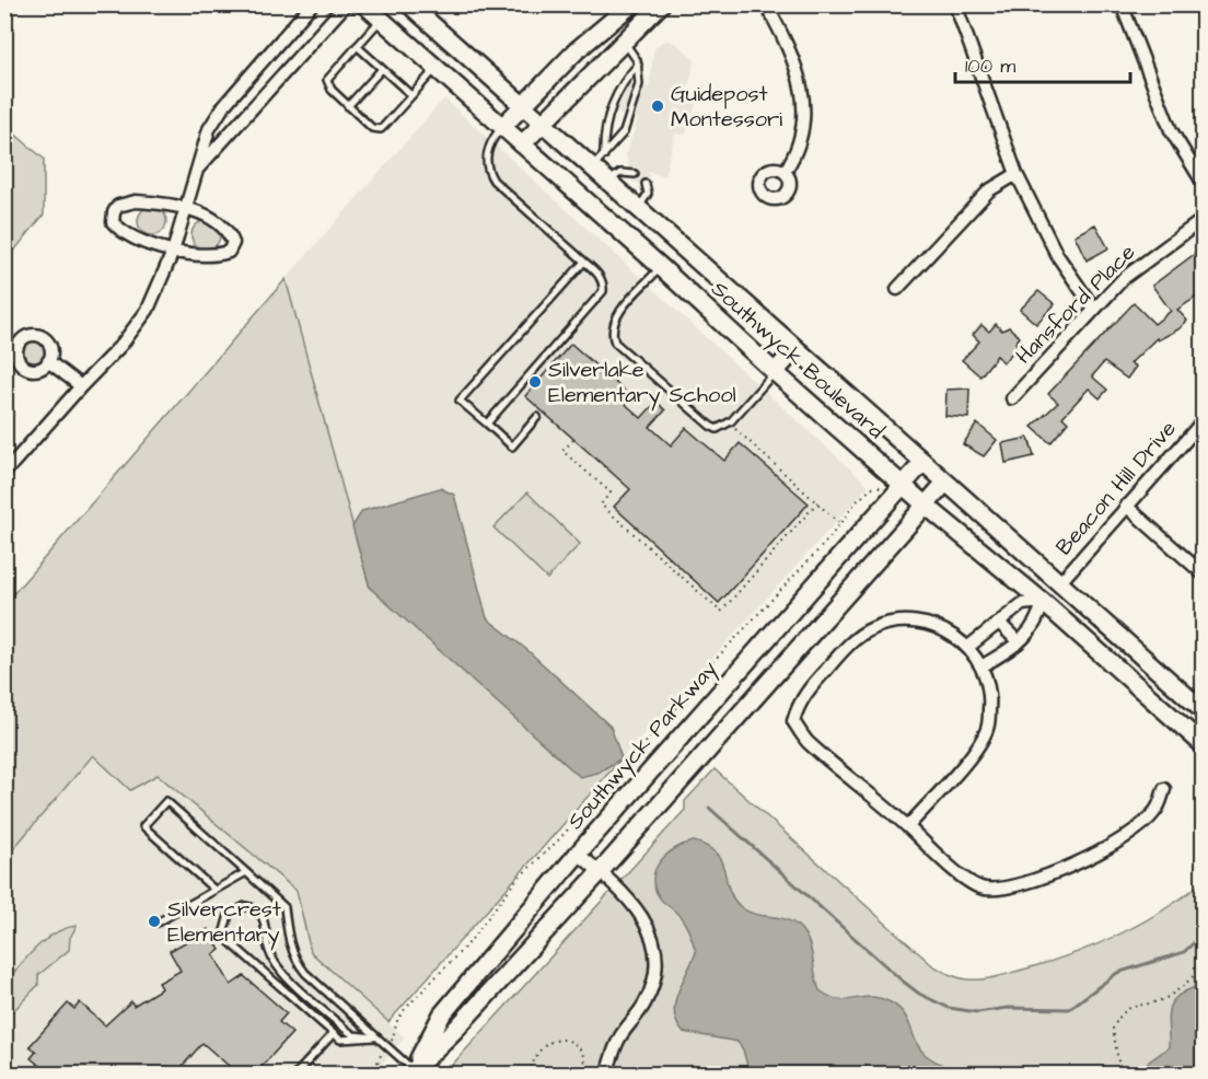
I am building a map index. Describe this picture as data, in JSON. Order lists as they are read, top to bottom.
{
  "streets": {
    "street": [
      "Hansford Place",
      "Southwyck Boulevard",
      "Beacon Hill Drive",
      "Southwyck Parkway"
    ]
  },
  "crossings": [
    ["Southwyck Boulevard", "Beacon Hill Drive"],
    ["Southwyck Boulevard", "Southwyck Parkway"]
  ],
  "places": ["Guidepost Montessori", "Silverlake Elementary School", "Silvercrest Elementary"],
  "scale_bar": "100 m"
}
